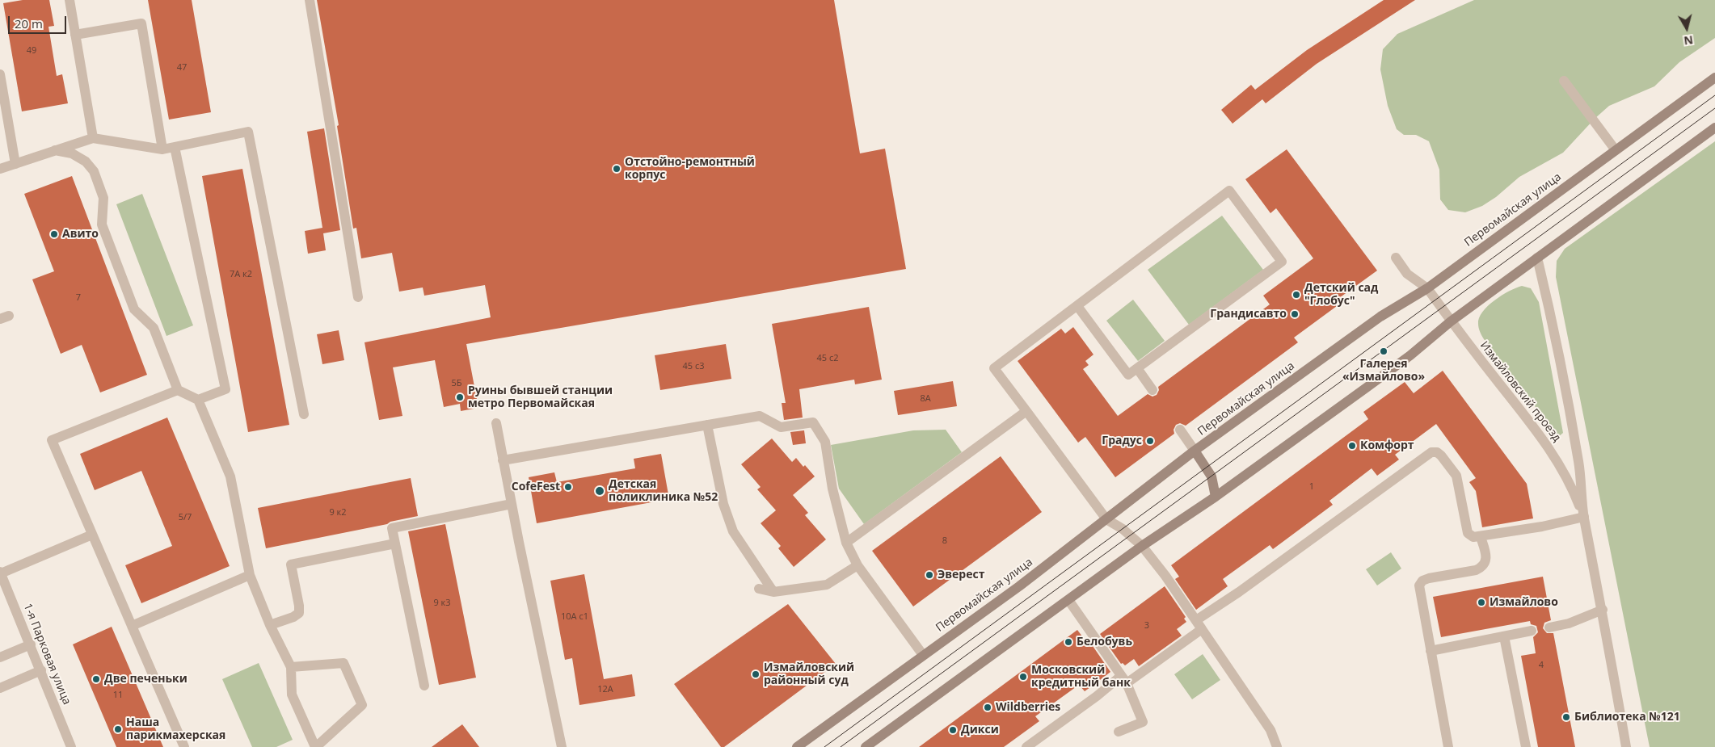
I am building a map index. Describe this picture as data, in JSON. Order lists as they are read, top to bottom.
{
  "streets": {
    "main road": ["Первомайская улица"],
    "street": ["Измайловский проезд", "1-я Парковая улица"]
  },
  "crossings": [
    ["Первомайская улица", "Измайловский проезд"]
  ],
  "places": [
    "Отстойно-ремонтный корпус",
    "Авито",
    "Детский сад \"Глобус\"",
    "Грандисавто",
    "Галерея «Измайлово»",
    "Руины бывшей станции метро Первомайская",
    "Градус",
    "Комфорт",
    "CofeFest",
    "Детская поликлиника №52",
    "Эверест",
    "Измайлово",
    "Белобувь",
    "Измайловский районный суд",
    "Московский кредитный банк",
    "Две печеньки",
    "Wildberries",
    "Библиотека №121",
    "Наша парикмахерская",
    "Дикси"
  ],
  "house_numbers": [
    "49",
    "47",
    "7А к2",
    "7",
    "45 с2",
    "45 с3",
    "5Б",
    "8А",
    "1",
    "9 к2",
    "5/7",
    "8",
    "9 к3",
    "10А с1",
    "3",
    "4",
    "12А",
    "11"
  ],
  "scale_bar": "20 m",
  "north": "bottom"
}
